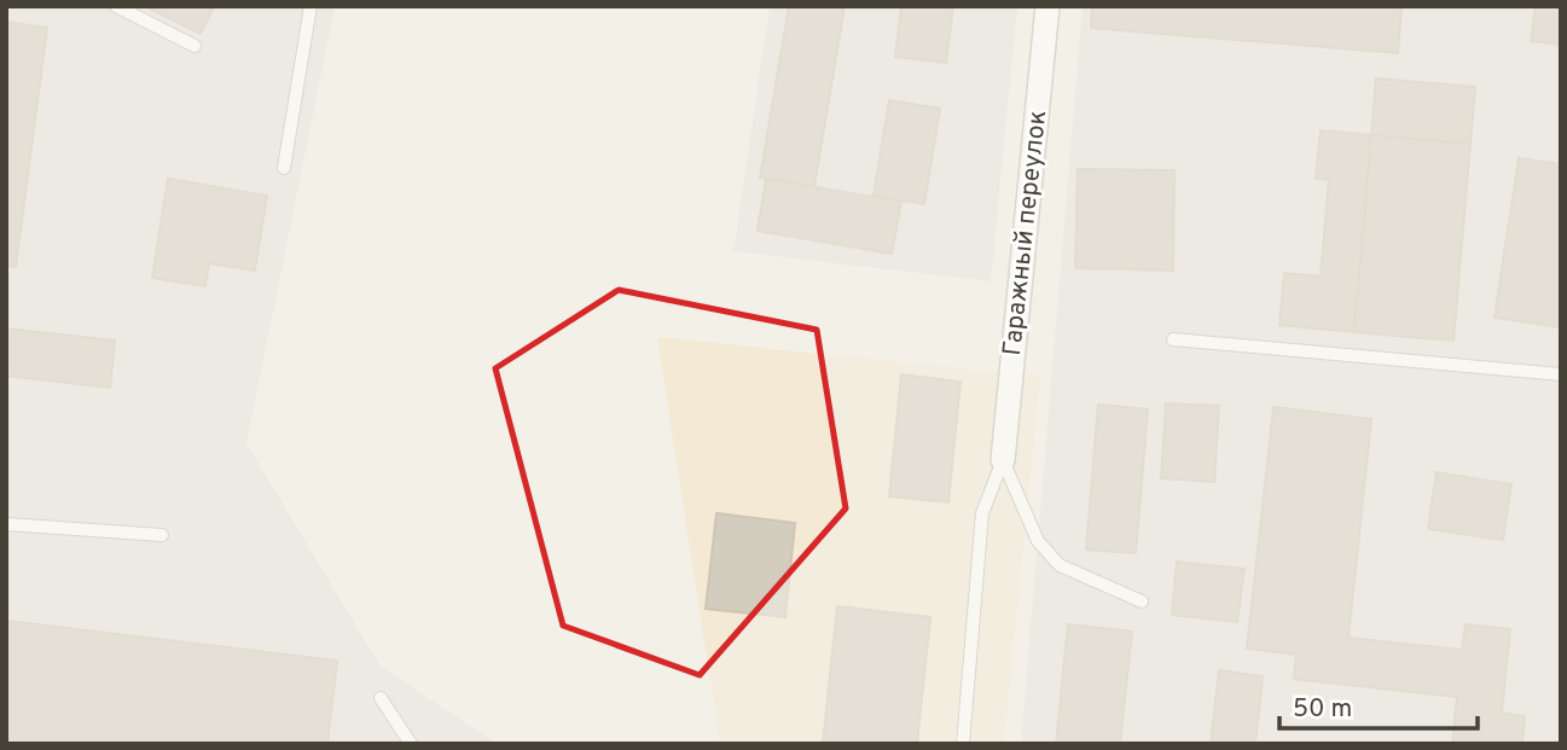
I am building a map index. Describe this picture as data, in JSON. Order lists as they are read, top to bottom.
{
  "streets": {
    "street": ["Гаражный переулок"]
  },
  "scale_bar": "50 m"
}
